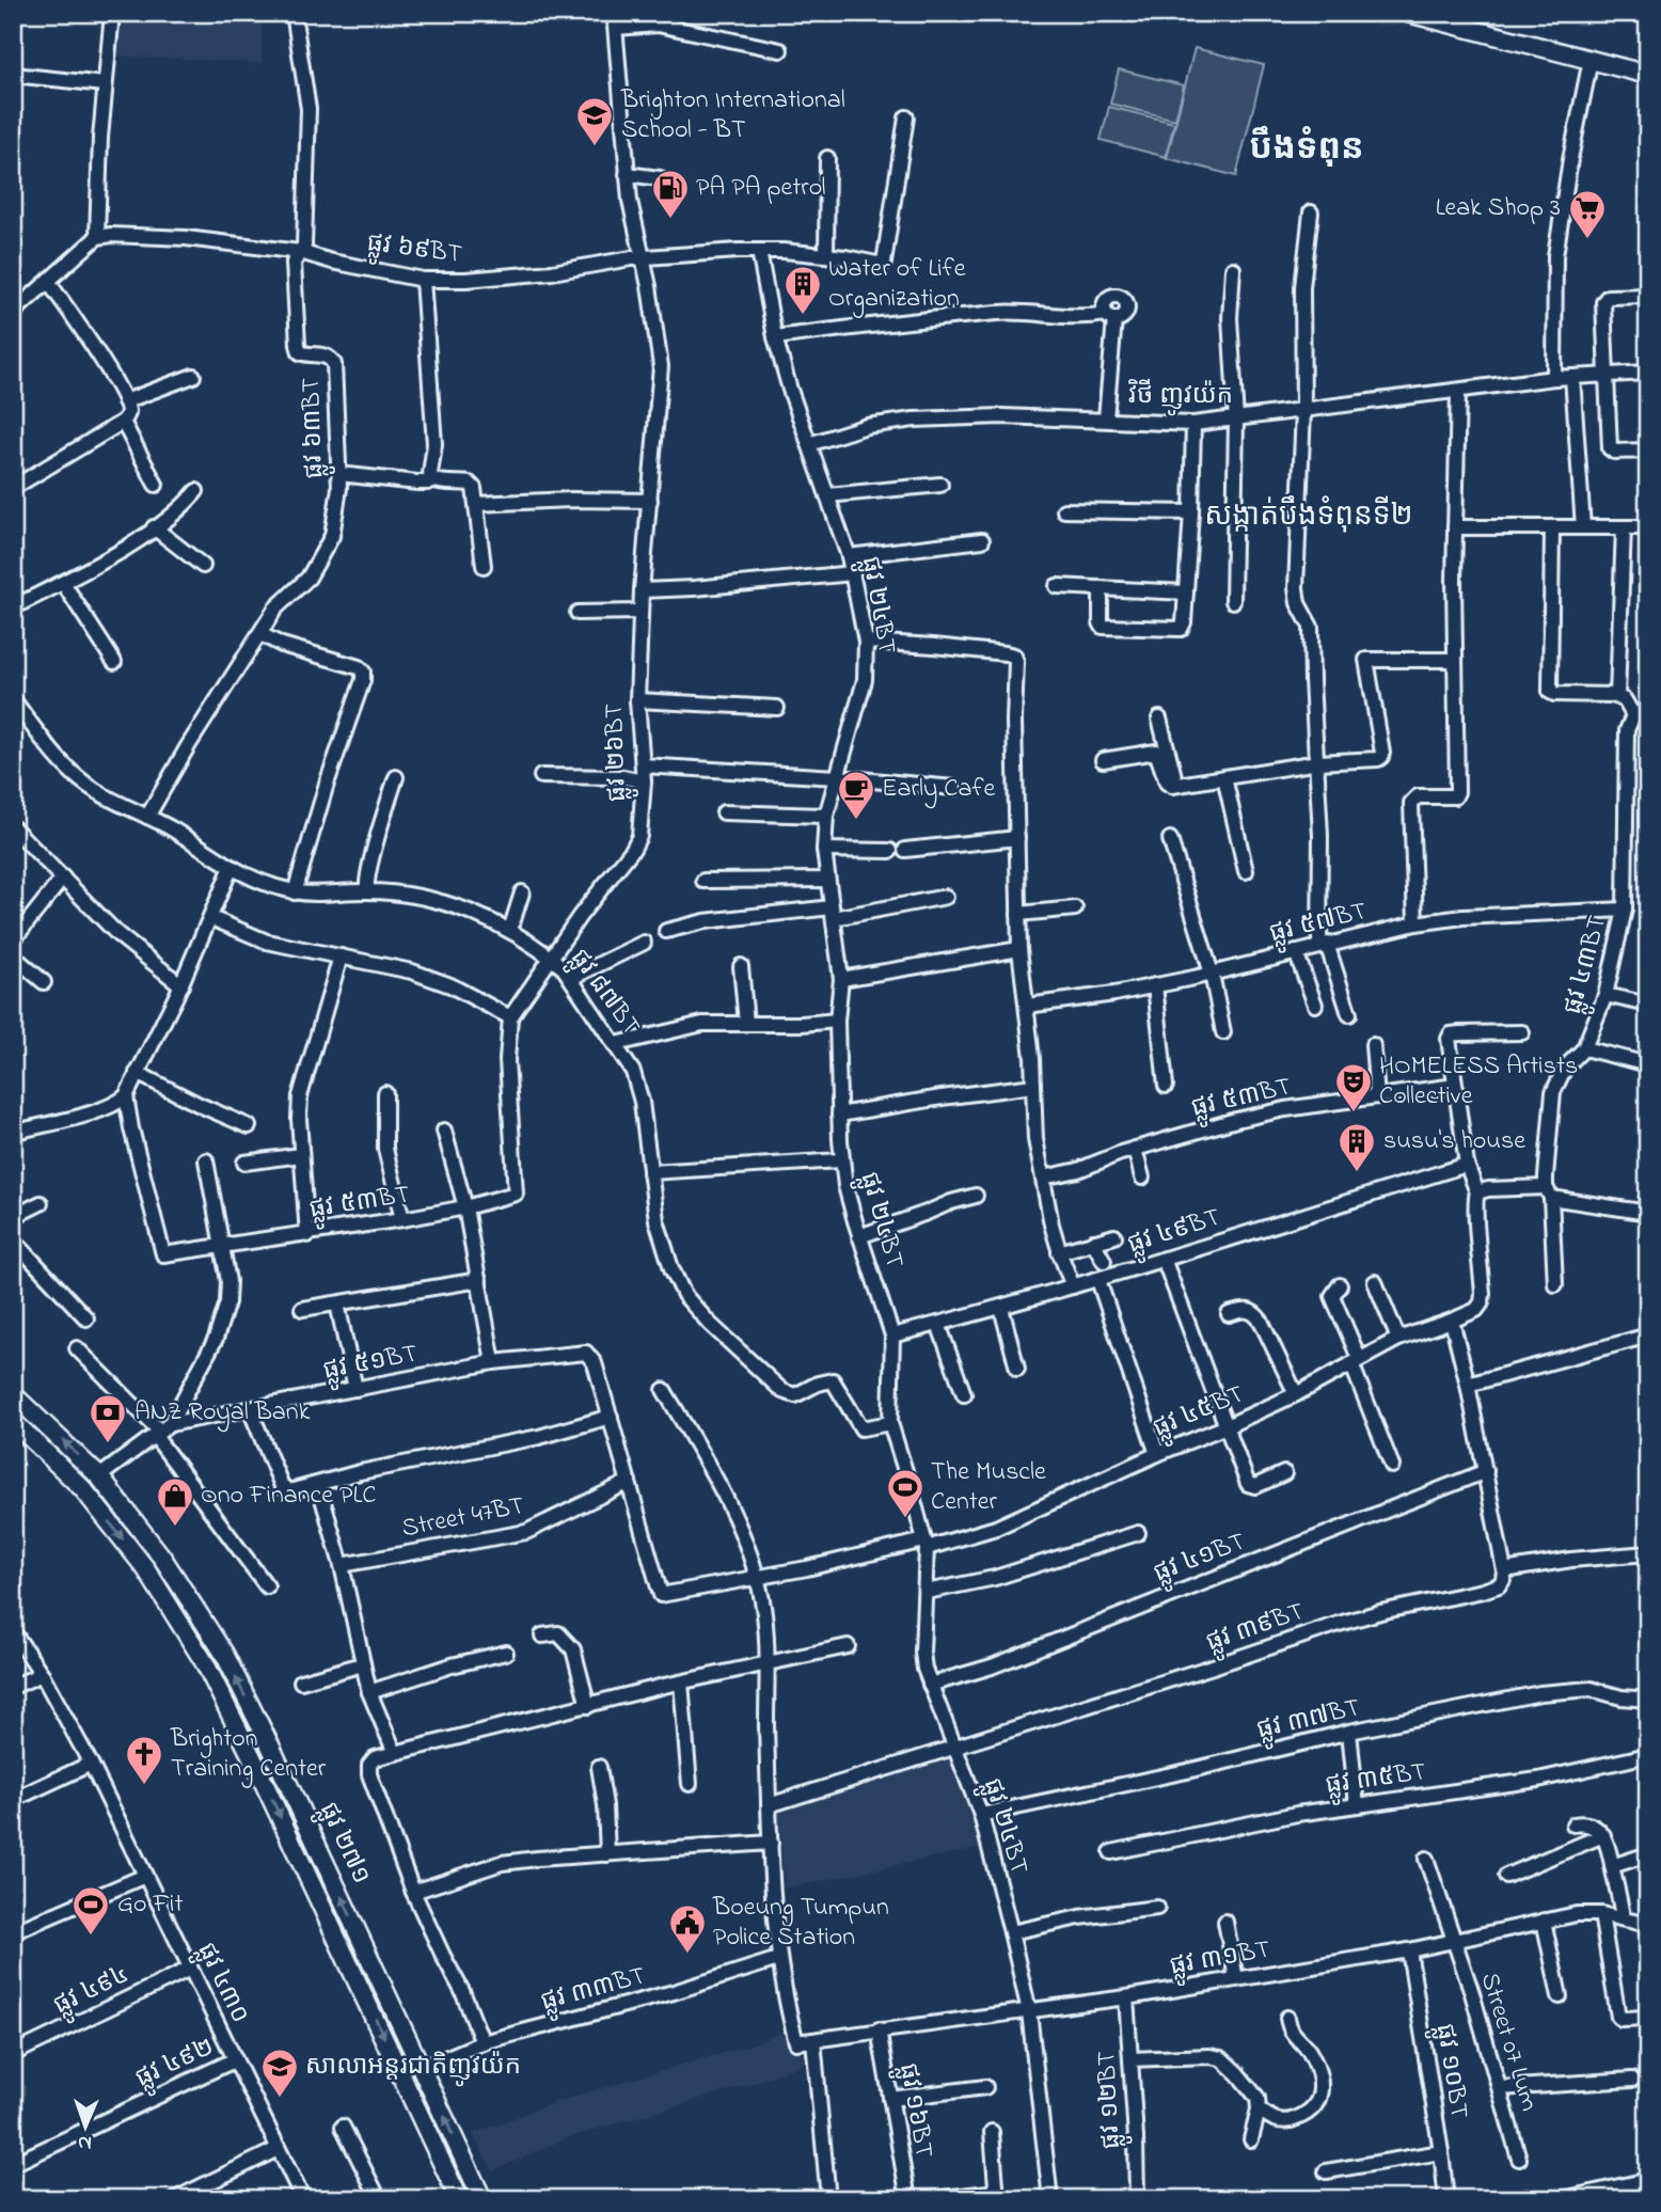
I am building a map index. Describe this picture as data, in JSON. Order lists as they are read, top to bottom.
{
  "streets": {
    "main road": ["ផ្លូវ ២៧១"],
    "street": [
      "ផ្លូវ ៦៩BT",
      "វិថី ញូវយ៉ក",
      "ផ្លូវ ៦៣BT",
      "ផ្លូវ ២៤BT",
      "ផ្លូវ ២៦BT",
      "ផ្លូវ ៥៧BT",
      "ផ្លូវ ៤៣BT",
      "ផ្លូវ ៨៧BT",
      "ផ្លូវ ៥៣BT",
      "ផ្លូវ ៤៩BT",
      "ផ្លូវ ៥១BT",
      "ផ្លូវ ៤៥BT",
      "Street 47BT",
      "ផ្លូវ ៤១BT",
      "ផ្លូវ ៣៩BT",
      "ផ្លូវ ៣៧BT",
      "ផ្លូវ ៣៥BT",
      "ផ្លូវ ៣១BT",
      "ផ្លូវ ៤៣០",
      "ផ្លូវ ៣៣BT",
      "ផ្លូវ ៤៩៤",
      "Street 07 Lum",
      "ផ្លូវ ៤៩២",
      "ផ្លូវ ១០BT",
      "ផ្លូវ ១២BT",
      "ផ្លូវ ១៦BT"
    ]
  },
  "crossings": [
    ["ផ្លូវ ៦៩BT", "ផ្លូវ ៦៣BT"],
    ["ផ្លូវ ៦៩BT", "ផ្លូវ ២៤BT"],
    ["ផ្លូវ ៦៩BT", "ផ្លូវ ២៦BT"],
    ["វិថី ញូវយ៉ក", "ផ្លូវ ២៤BT"],
    ["ផ្លូវ ៦៣BT", "ផ្លូវ ៨៧BT"],
    ["ផ្លូវ ២៤BT", "ផ្លូវ ៨៧BT"],
    ["ផ្លូវ ២៤BT", "ផ្លូវ ៤៩BT"],
    ["ផ្លូវ ២៤BT", "ផ្លូវ ៤៥BT"],
    ["ផ្លូវ ២៤BT", "ផ្លូវ ៤១BT"],
    ["ផ្លូវ ២៤BT", "ផ្លូវ ៣៩BT"],
    ["ផ្លូវ ២៤BT", "ផ្លូវ ៣៧BT"],
    ["ផ្លូវ ២៤BT", "ផ្លូវ ៣១BT"],
    ["ផ្លូវ ២៦BT", "ផ្លូវ ៨៧BT"],
    ["ផ្លូវ ២៦BT", "ផ្លូវ ៥៣BT"],
    ["ផ្លូវ ៥៧BT", "ផ្លូវ ៤៣BT"],
    ["ផ្លូវ ៤៥BT", "Street 47BT"],
    ["ផ្លូវ ២៧១", "ផ្លូវ ៣៣BT"],
    ["ផ្លូវ ៣១BT", "ផ្លូវ ៣៣BT"],
    ["ផ្លូវ ៣១BT", "Street 07 Lum"],
    ["ផ្លូវ ៣១BT", "ផ្លូវ ១០BT"],
    ["ផ្លូវ ៣១BT", "ផ្លូវ ១២BT"],
    ["ផ្លូវ ៣១BT", "ផ្លូវ ១៦BT"],
    ["ផ្លូវ ៤៣០", "ផ្លូវ ៤៩៤"],
    ["ផ្លូវ ៤៣០", "ផ្លូវ ៤៩២"]
  ],
  "districts": ["បឹងទំពុន", "សង្កាត់បឹងទំពុនទី២"],
  "places": {
    "school or university": ["Brighton International School - BT", "សាលាអន្តរជាតិញូវយ៉ក"],
    "fuel station": ["PA PA petrol"],
    "supermarket": ["Leak Shop 3"],
    "building": ["Water of Life Organization", "susu's house"],
    "cafe": ["Early Cafe"],
    "theatre": ["HOMELESS Artists Collective"],
    "bank": ["ANZ Royal Bank"],
    "sports": ["The Muscle Center", "Go Fit"],
    "shop": ["Ono Finance PLC"],
    "church": ["Brighton Training Center"],
    "public building": ["Boeung Tumpun Police Station"]
  },
  "north": "bottom"
}
